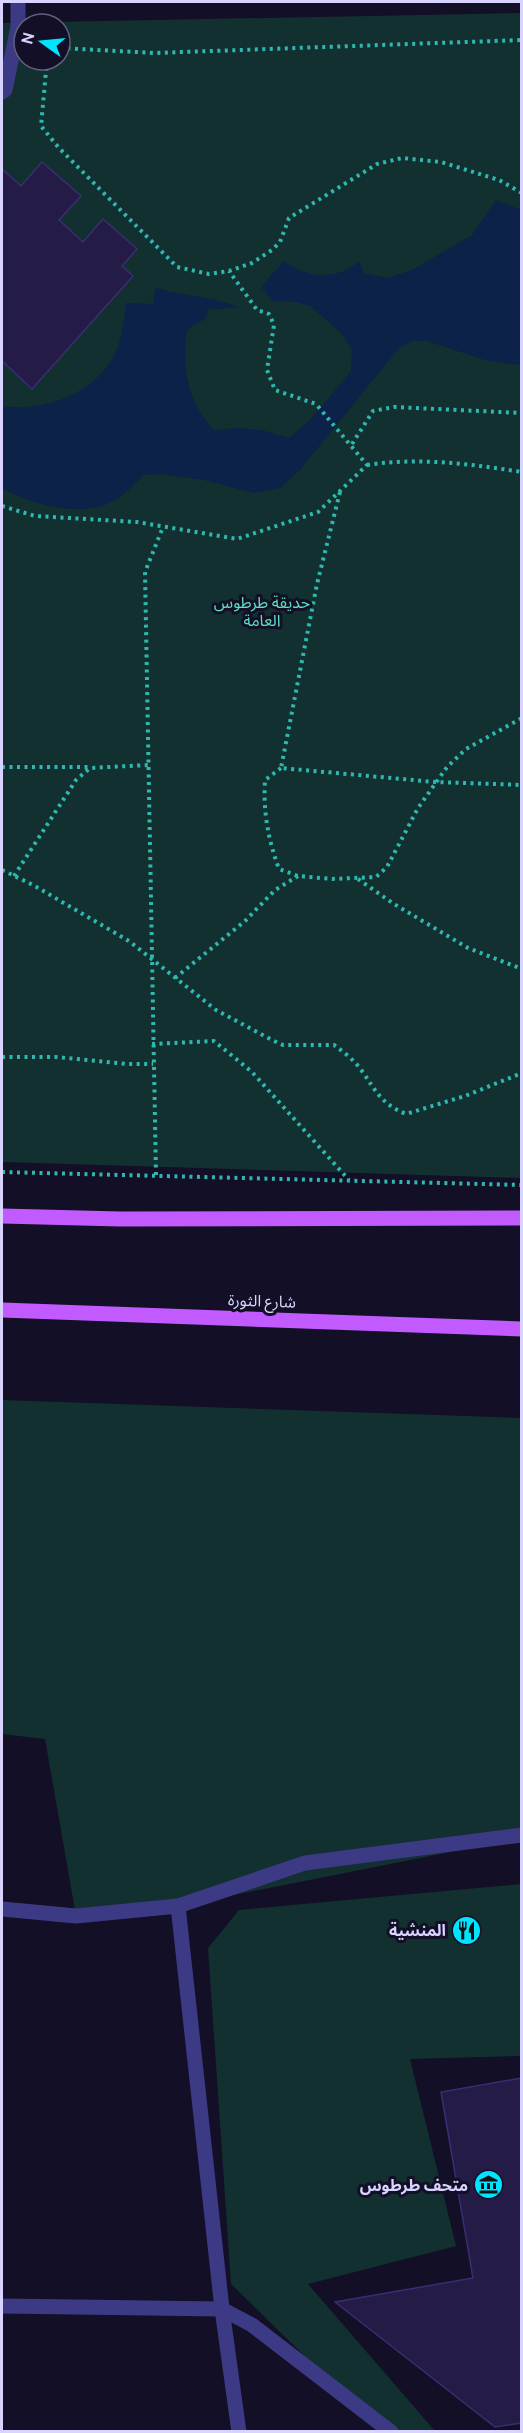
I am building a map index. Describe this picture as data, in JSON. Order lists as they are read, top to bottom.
{
  "streets": {
    "main road": ["شارع الثورة"]
  },
  "parks": ["حديقة طرطوس العامة"],
  "places": {
    "restaurant": ["المنشية"],
    "museum": ["متحف طرطوس"]
  },
  "north": "left"
}
